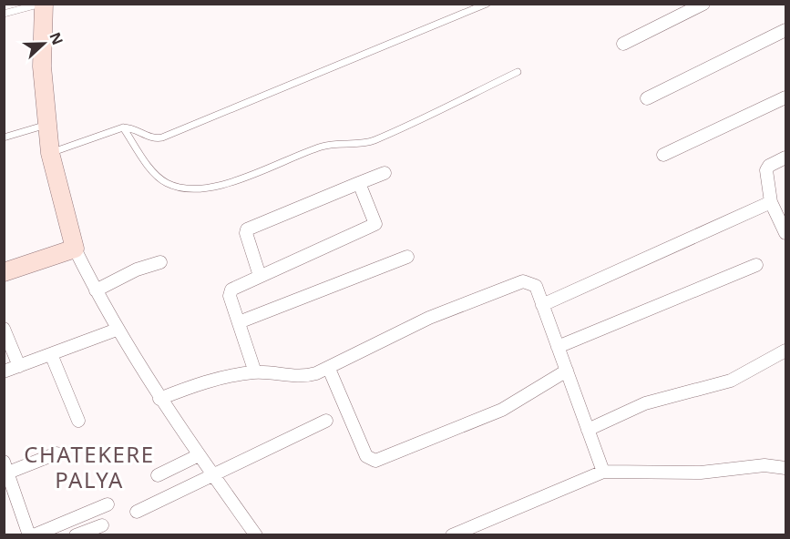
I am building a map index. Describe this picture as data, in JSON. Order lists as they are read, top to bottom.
{
  "districts": ["CHATEKERE PALYA"],
  "north": "right"
}
